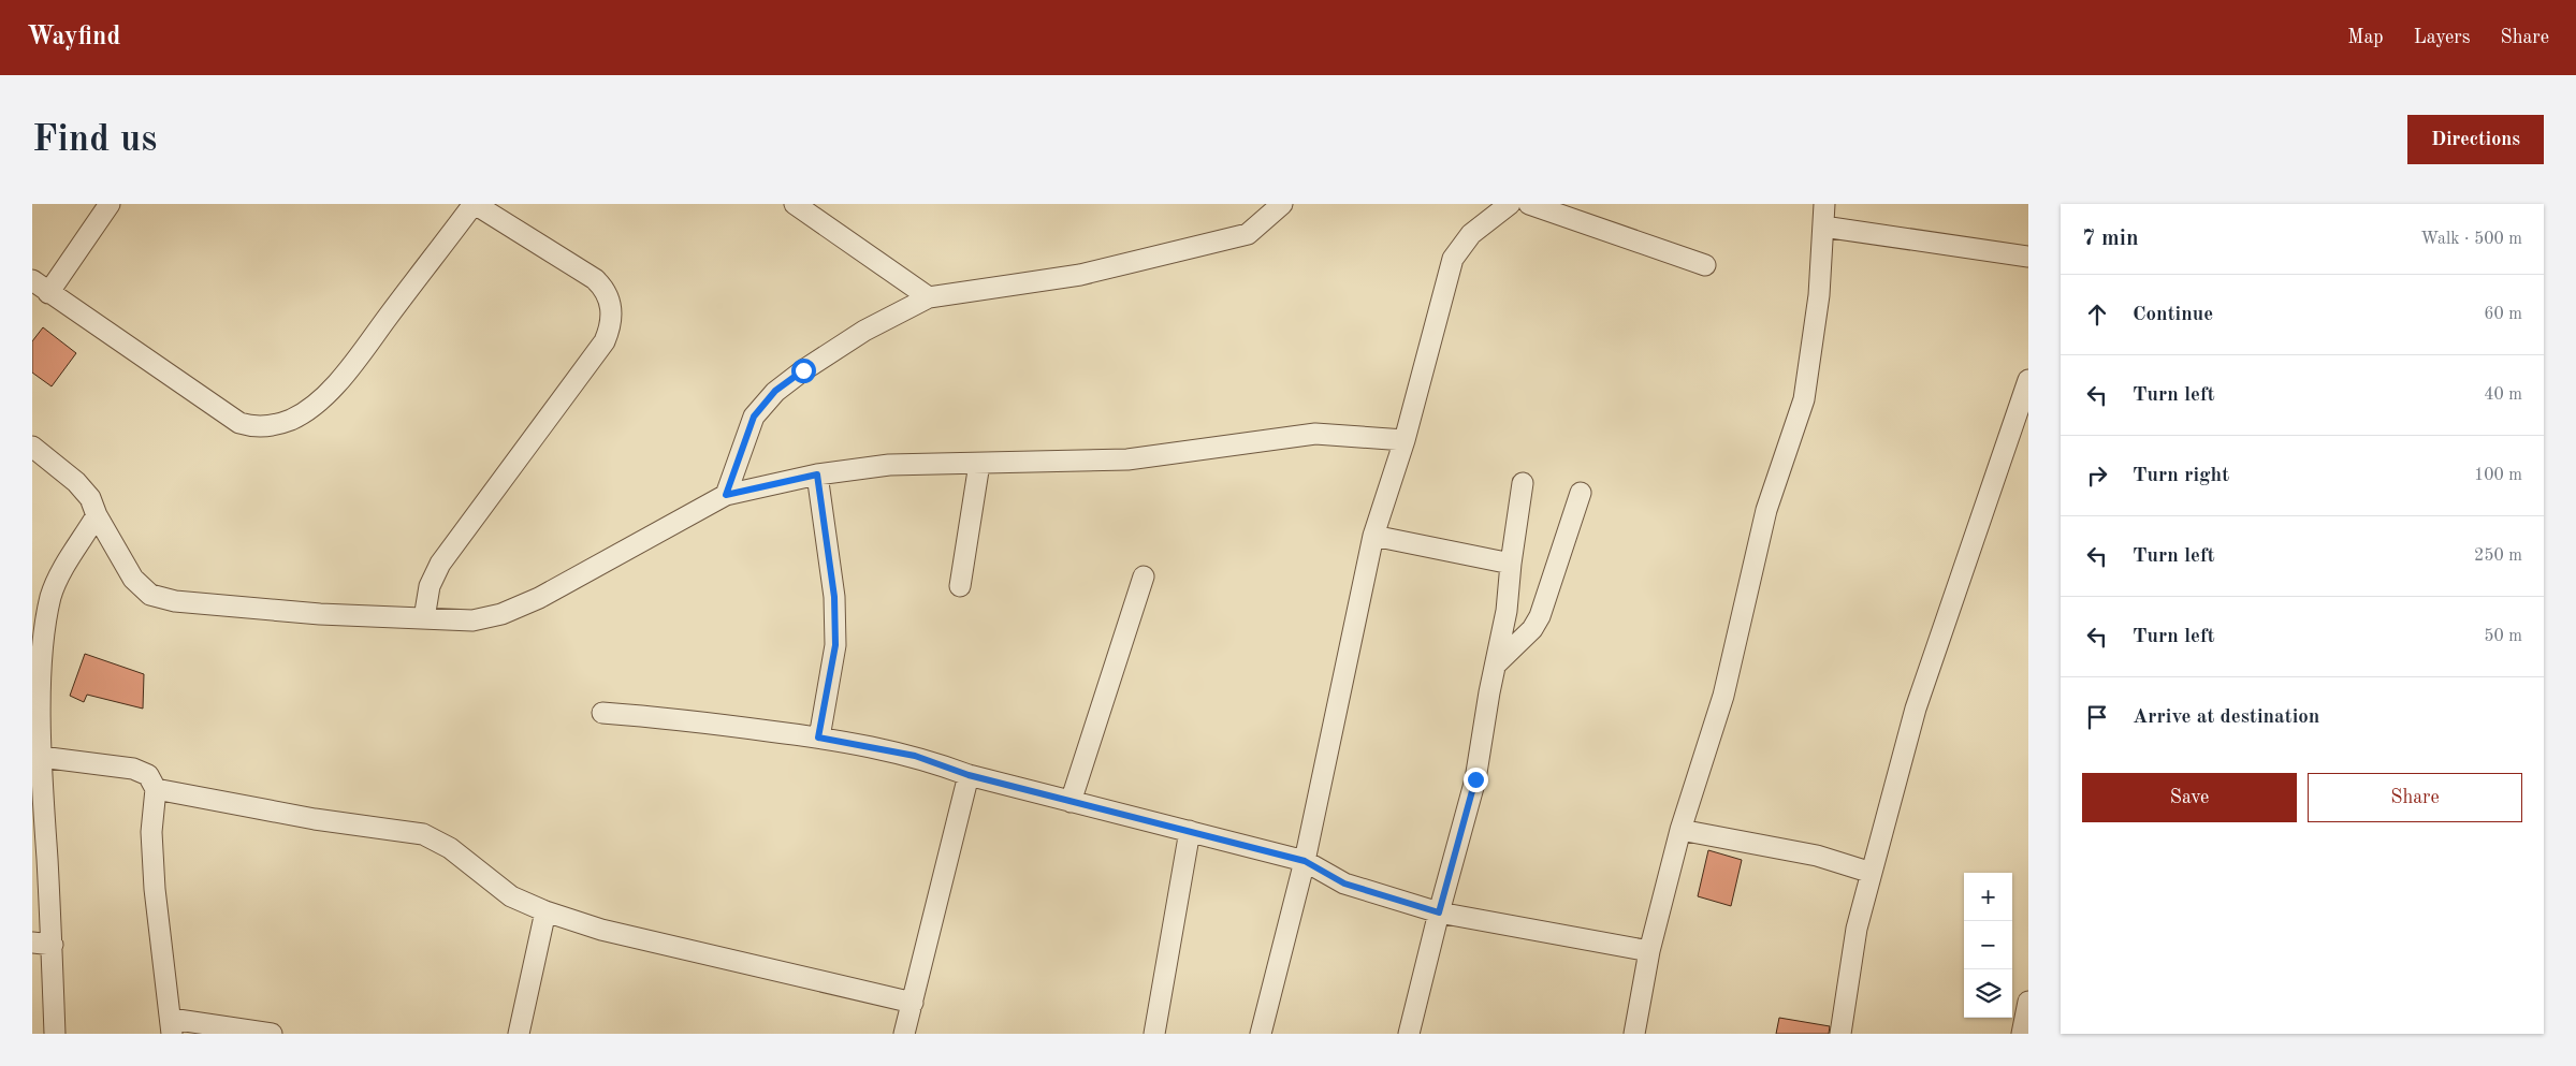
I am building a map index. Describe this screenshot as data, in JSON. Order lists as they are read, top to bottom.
{
  "page": {
    "header": "Wayfind",
    "nav": ["Map", "Layers", "Share"],
    "buttons": [
      "Directions",
      ["Save", "Share"]
    ],
    "title": "Find us",
    "heading": ["7 min", "Walk · 500 m"],
    "list": [
      ["Continue", "60 m"],
      ["Turn left", "40 m"],
      ["Turn right", "100 m"],
      ["Turn left", "250 m"],
      ["Turn left", "50 m"],
      "Arrive at destination"
    ],
    "map_buttons": ["+", "−"]
  }
}
